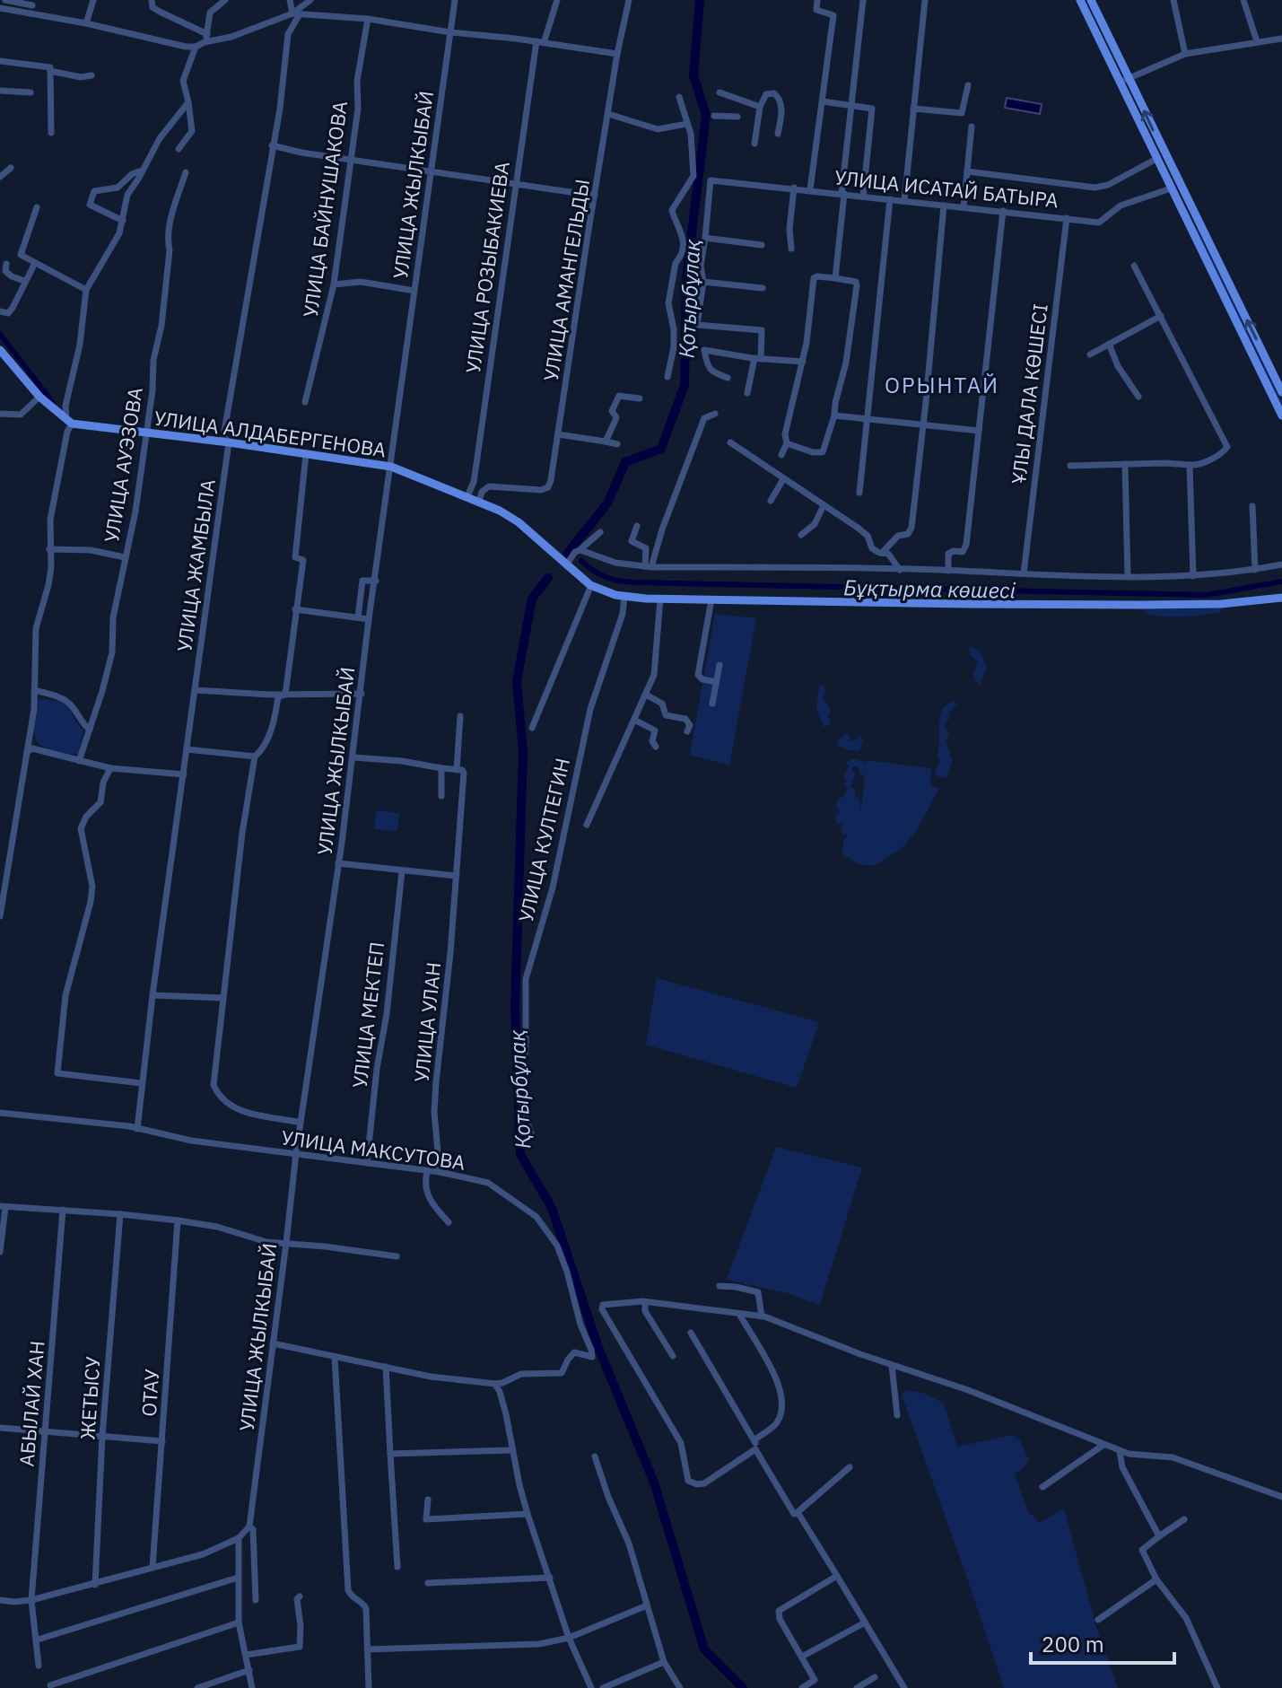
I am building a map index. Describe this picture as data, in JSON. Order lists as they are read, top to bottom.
{
  "streets": {
    "main road": ["УЛИЦА АЛДАБЕРГЕНОВА"],
    "street": [
      "УЛИЦА ЖЫЛКЫБАЙ",
      "УЛИЦА ИСАТАЙ БАТЫРА",
      "УЛИЦА БАЙНУШАКОВА",
      "УЛИЦА РОЗЫБАКИЕВА",
      "УЛИЦА АМАНГЕЛЬДЫ",
      "ҰЛЫ ДАЛА КӨШЕСІ",
      "УЛИЦА АУЭЗОВА",
      "УЛИЦА ЖАМБЫЛА",
      "УЛИЦА КУЛТЕГИН",
      "УЛИЦА МЕКТЕП",
      "УЛИЦА УЛАН",
      "УЛИЦА МАКСУТОВА",
      "ОТАУ",
      "ЖЕТЫСУ",
      "АБЫЛАЙ ХАН"
    ]
  },
  "crossings": [
    ["УЛИЦА ЖЫЛКЫБАЙ", "УЛИЦА АЛДАБЕРГЕНОВА"],
    ["УЛИЦА ЖЫЛКЫБАЙ", "УЛИЦА МАКСУТОВА"],
    ["УЛИЦА ИСАТАЙ БАТЫРА", "ҰЛЫ ДАЛА КӨШЕСІ"],
    ["УЛИЦА РОЗЫБАКИЕВА", "УЛИЦА АЛДАБЕРГЕНОВА"],
    ["УЛИЦА АМАНГЕЛЬДЫ", "УЛИЦА АЛДАБЕРГЕНОВА"],
    ["УЛИЦА АЛДАБЕРГЕНОВА", "УЛИЦА АУЭЗОВА"],
    ["УЛИЦА АЛДАБЕРГЕНОВА", "УЛИЦА ЖАМБЫЛА"],
    ["УЛИЦА АЛДАБЕРГЕНОВА", "УЛИЦА КУЛТЕГИН"],
    ["УЛИЦА ЖАМБЫЛА", "УЛИЦА МАКСУТОВА"],
    ["УЛИЦА МЕКТЕП", "УЛИЦА МАКСУТОВА"],
    ["УЛИЦА УЛАН", "УЛИЦА МАКСУТОВА"]
  ],
  "districts": ["ОРЫНТАЙ"],
  "water": ["Қотырбұлақ", "Бұқтырма көшесі"],
  "scale_bar": "200 m"
}
